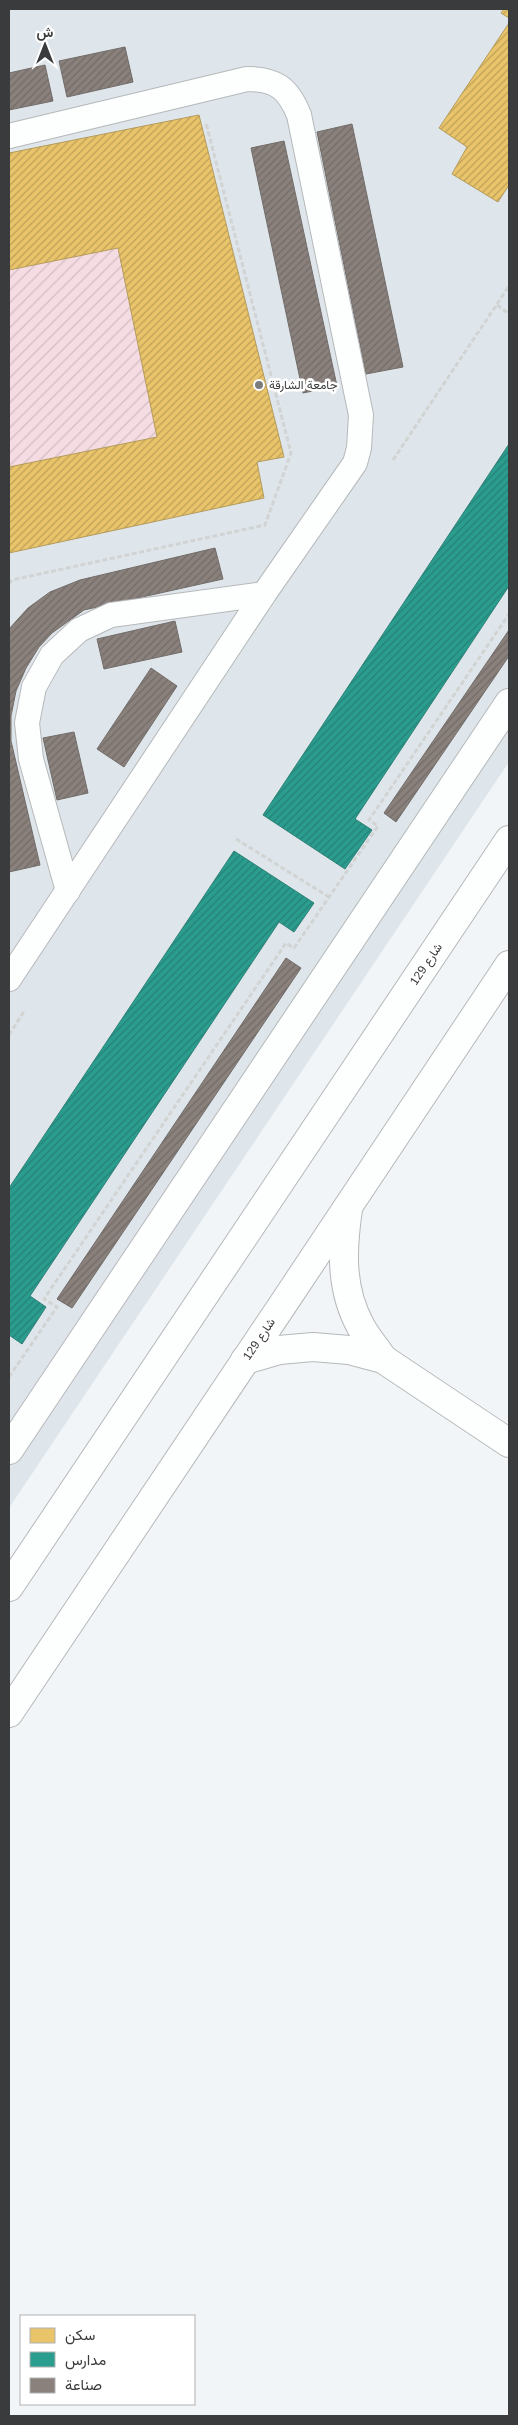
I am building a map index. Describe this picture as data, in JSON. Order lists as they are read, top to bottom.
{
  "streets": {
    "street": ["شارع 129"]
  },
  "places": ["جامعة الشارقة"],
  "legend": ["سكن", "مدارس", "صناعة"],
  "north": "top"
}
